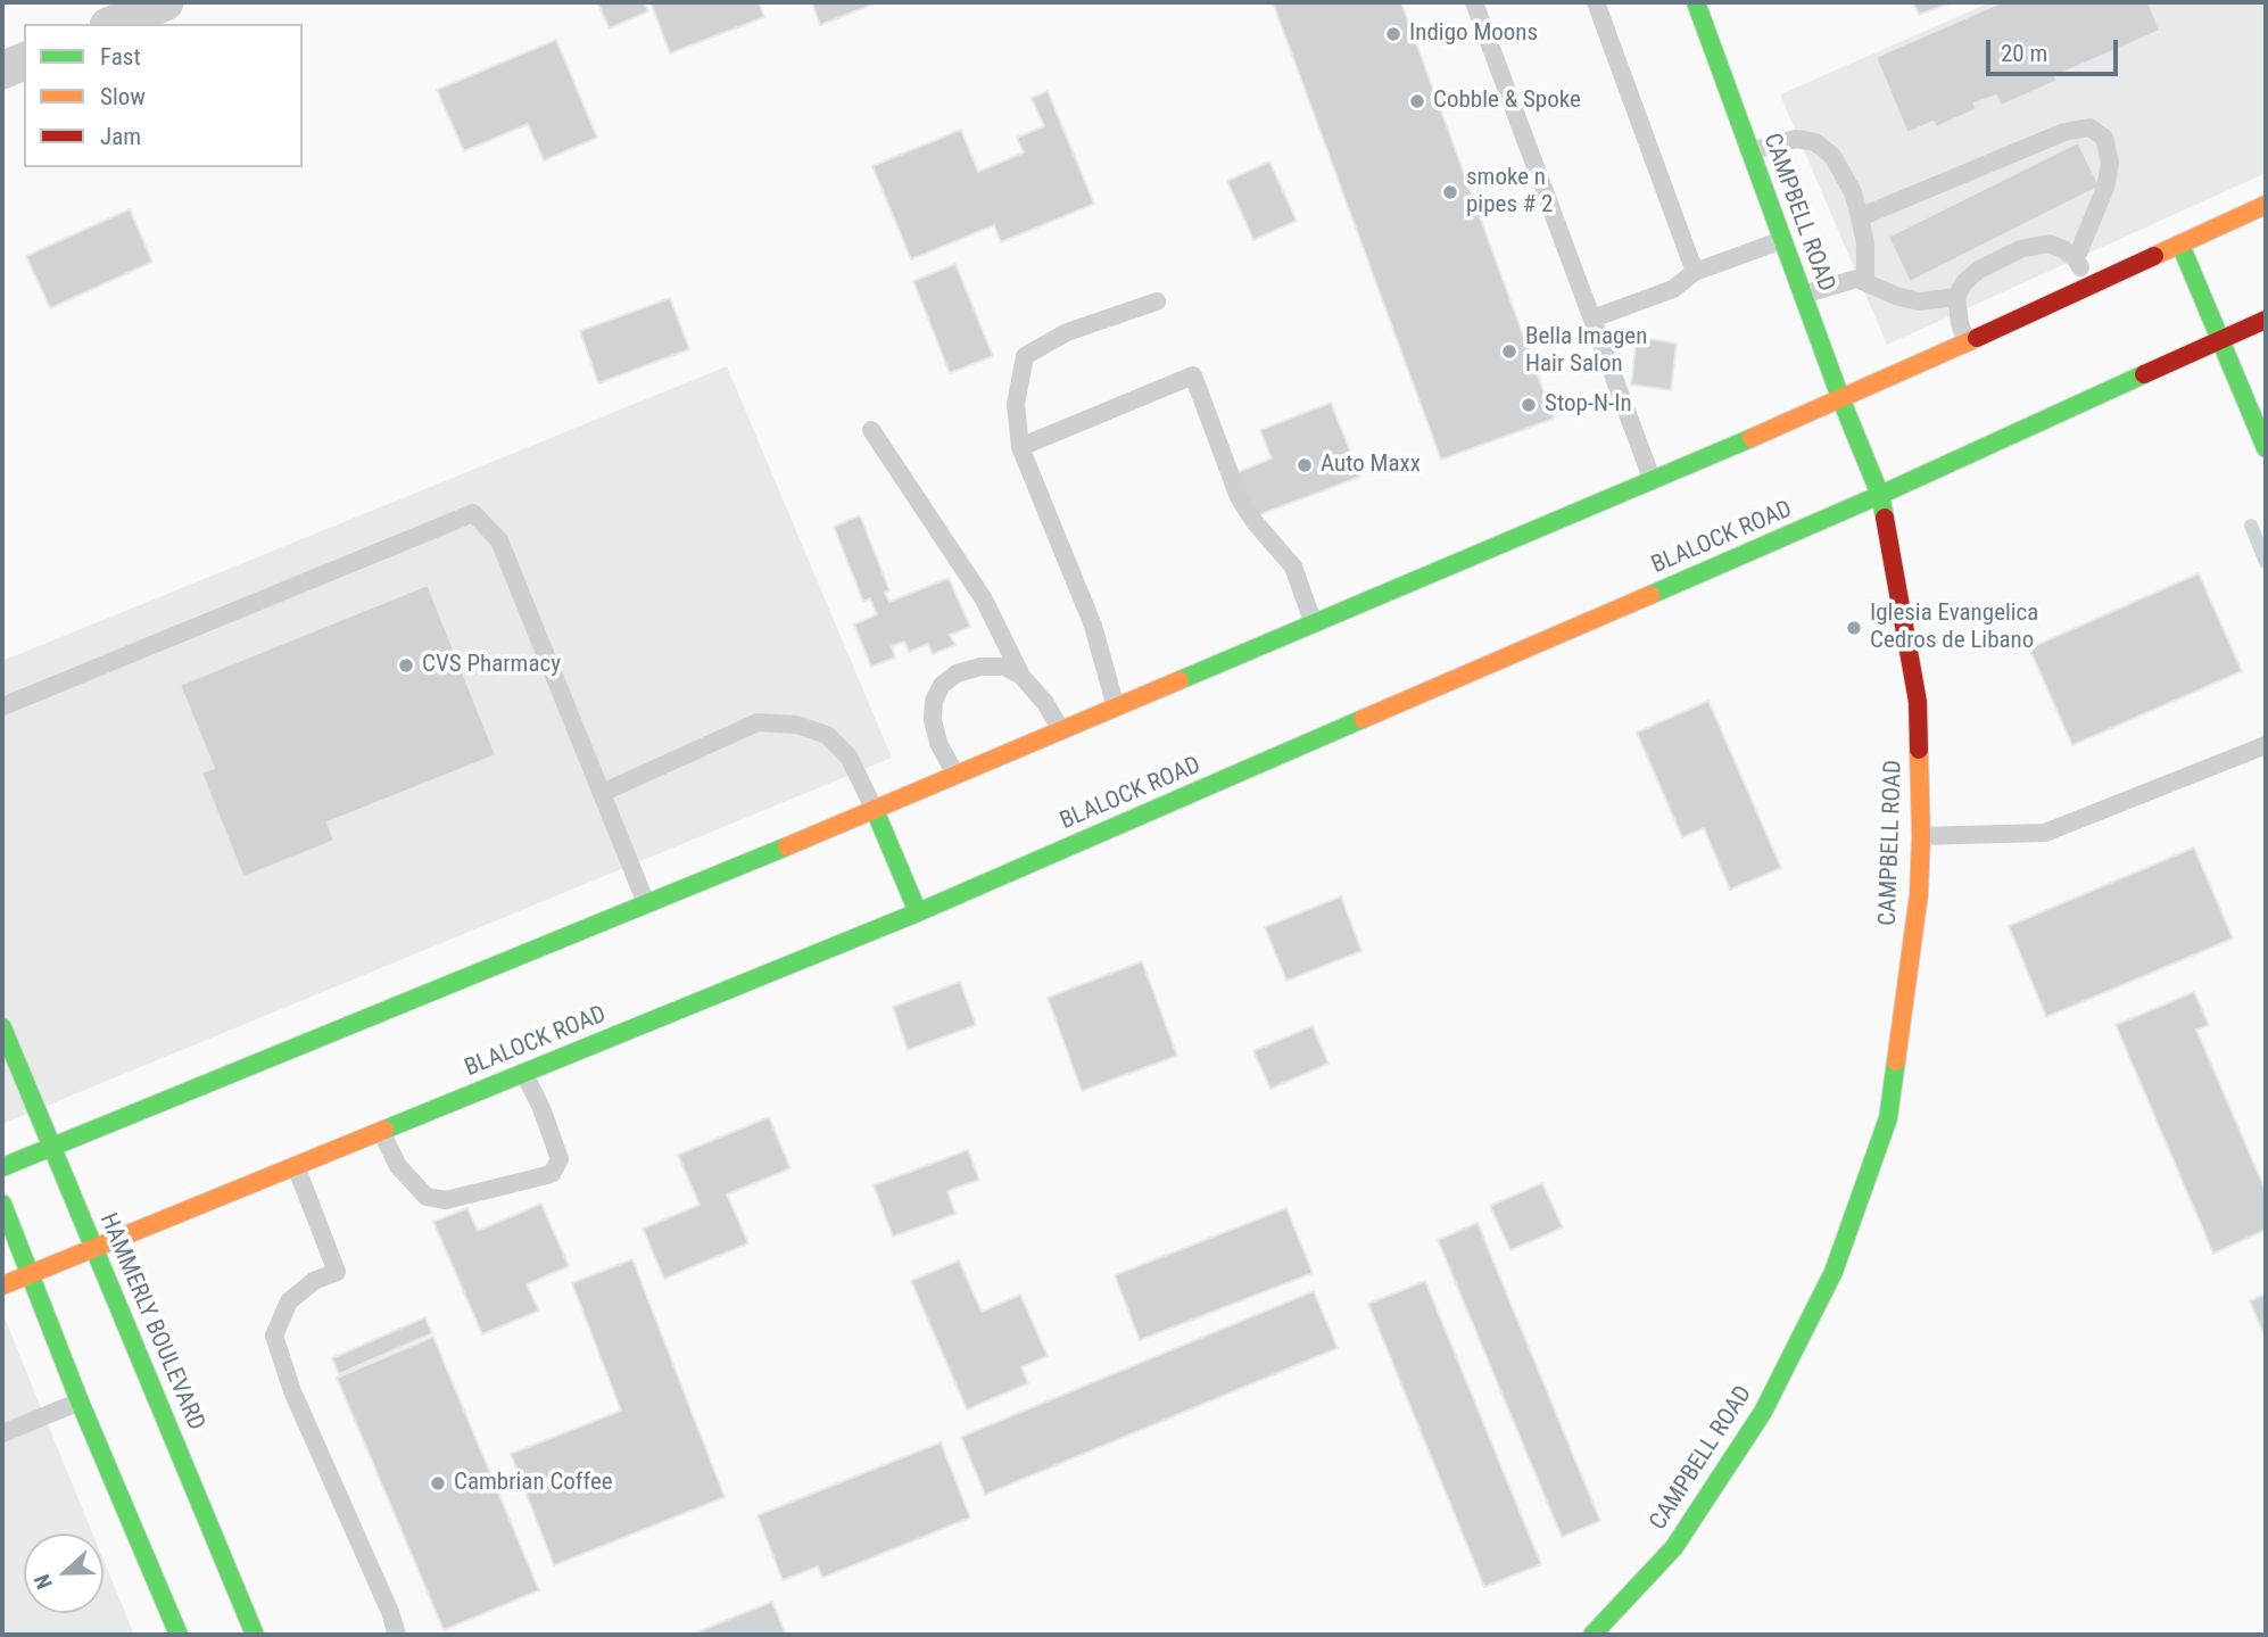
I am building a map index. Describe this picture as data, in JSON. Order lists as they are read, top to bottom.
{
  "streets": {
    "main road": ["CAMPBELL ROAD", "BLALOCK ROAD", "HAMMERLY BOULEVARD"]
  },
  "crossings": [
    ["CAMPBELL ROAD", "BLALOCK ROAD"],
    ["BLALOCK ROAD", "HAMMERLY BOULEVARD"]
  ],
  "places": [
    "Indigo Moons",
    "Cobble & Spoke",
    "smoke n pipes # 2",
    "Bella Imagen Hair Salon",
    "Stop-N-In",
    "Auto Maxx",
    "Iglesia Evangelica Cedros de Libano",
    "CVS Pharmacy",
    "Cambrian Coffee"
  ],
  "legend": ["Fast", "Slow", "Jam"],
  "scale_bar": "20 m",
  "north": "left"
}
